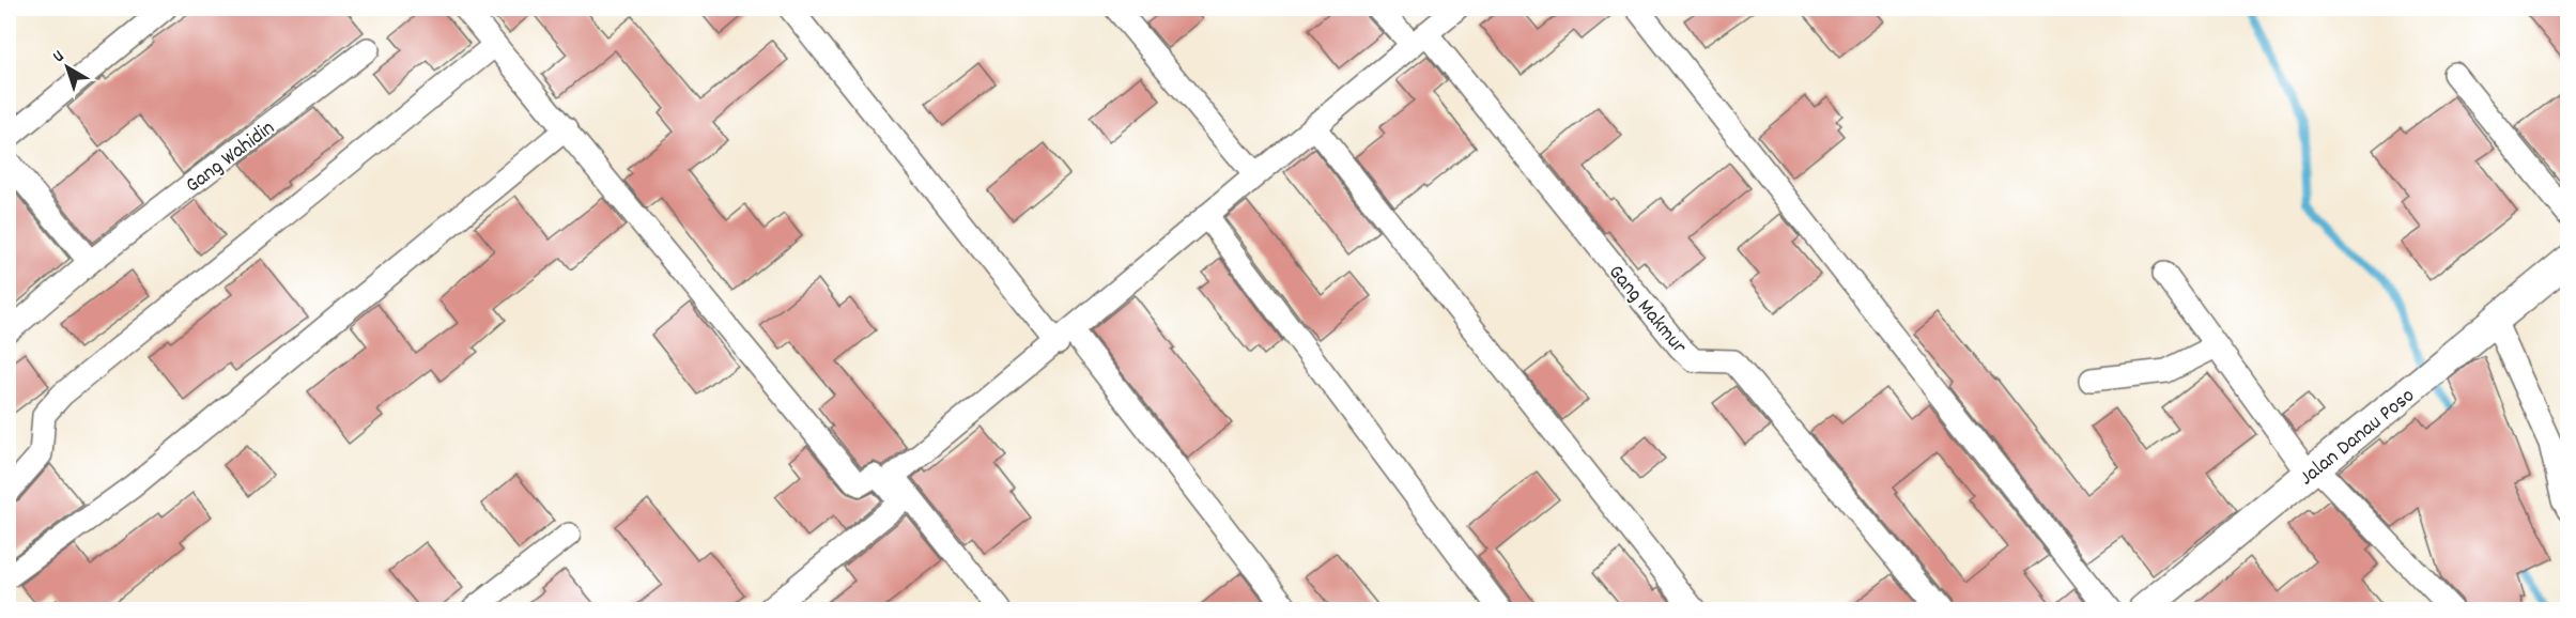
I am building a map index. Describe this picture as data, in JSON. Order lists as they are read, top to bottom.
{
  "streets": {
    "street": ["Gang Wahidin", "Gang Makmur", "Jalan Danau Poso"]
  },
  "north": "top left"
}
